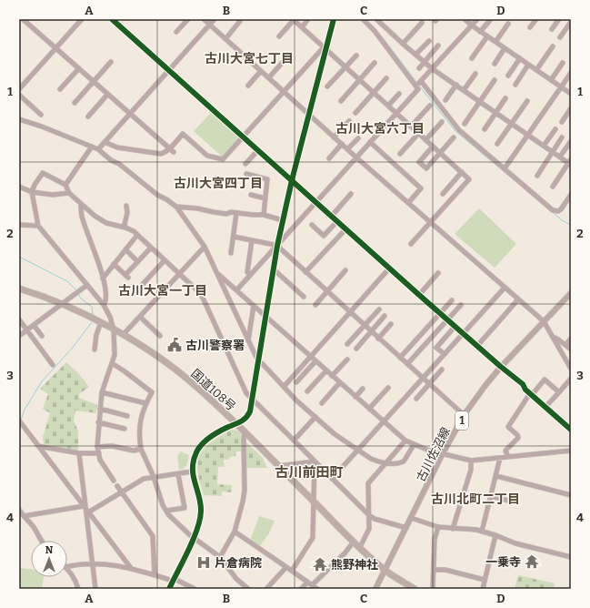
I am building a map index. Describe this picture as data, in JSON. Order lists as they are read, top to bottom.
{
  "streets": {
    "highway": ["国道108号"],
    "main road": ["1", "古川佐沼線"]
  },
  "crossings": [
    ["国道108号", "古川佐沼線"]
  ],
  "districts": [
    "古川大宮七丁目",
    "古川大宮六丁目",
    "古川大宮四丁目",
    "古川大宮一丁目",
    "古川前田町",
    "古川北町二丁目"
  ],
  "places": {
    "public building": ["古川警察署"],
    "temple": ["一乗寺", "熊野神社"],
    "hospital": ["片倉病院"]
  },
  "north": "top",
  "grid": {
    "columns": [
      "A",
      "B",
      "C",
      "D"
    ],
    "rows": [
      "1",
      "2",
      "3",
      "4"
    ]
  }
}
